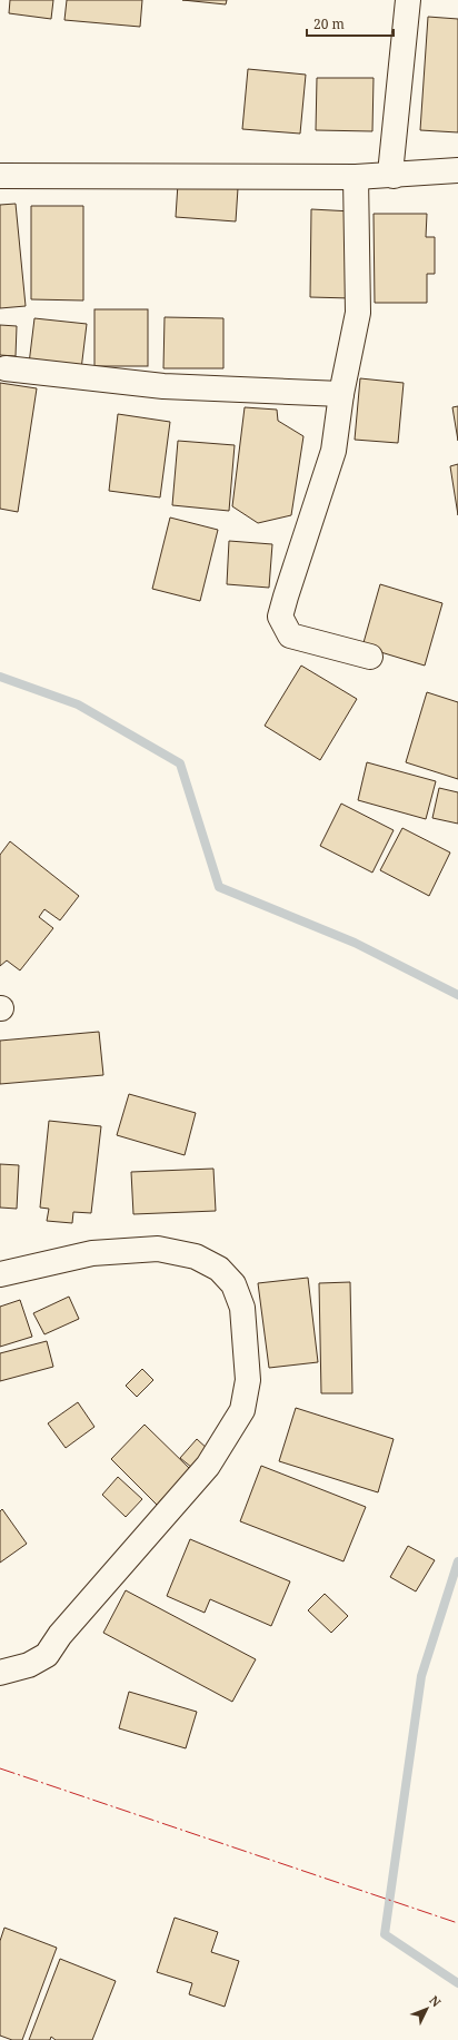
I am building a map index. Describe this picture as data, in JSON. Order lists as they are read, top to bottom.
{
  "scale_bar": "20 m",
  "north": "top right"
}
